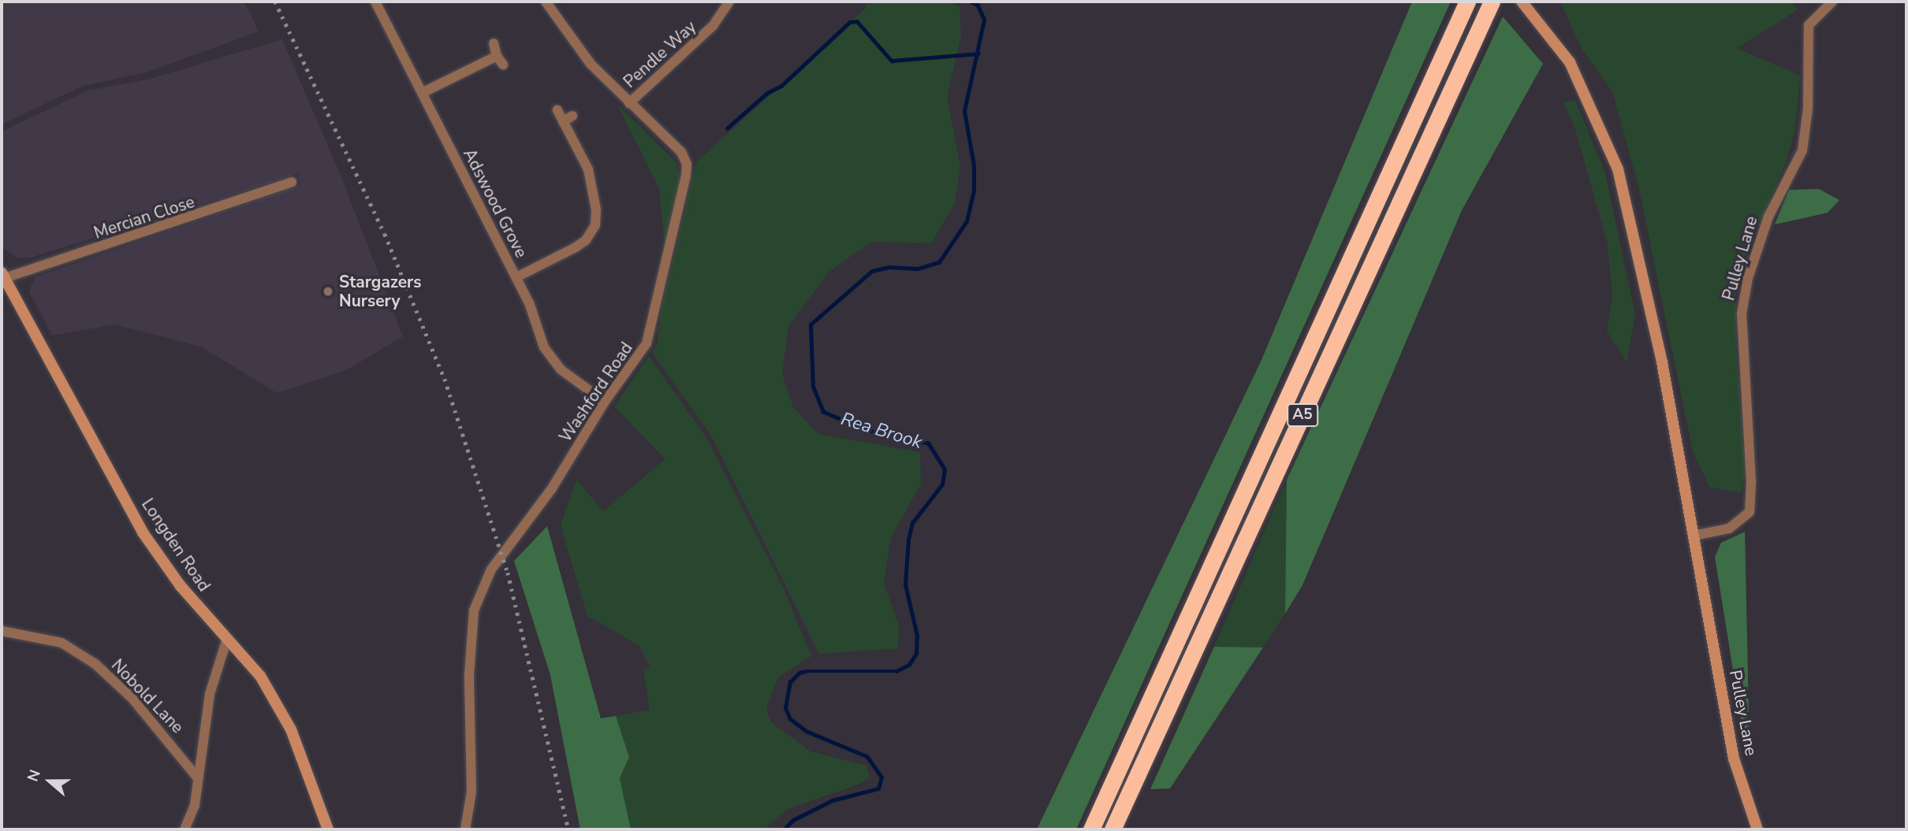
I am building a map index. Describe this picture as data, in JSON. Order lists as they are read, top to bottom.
{
  "streets": {
    "highway": ["A5"],
    "street": [
      "Pendle Way",
      "Adswood Grove",
      "Mercian Close",
      "Pulley Lane",
      "Washford Road",
      "Longden Road",
      "Nobold Lane"
    ]
  },
  "crossings": [
    ["Pendle Way", "Washford Road"],
    ["Adswood Grove", "Washford Road"],
    ["Mercian Close", "Longden Road"],
    ["Longden Road", "Nobold Lane"]
  ],
  "water": ["Rea Brook"],
  "places": ["Stargazers Nursery"],
  "north": "left"
}
